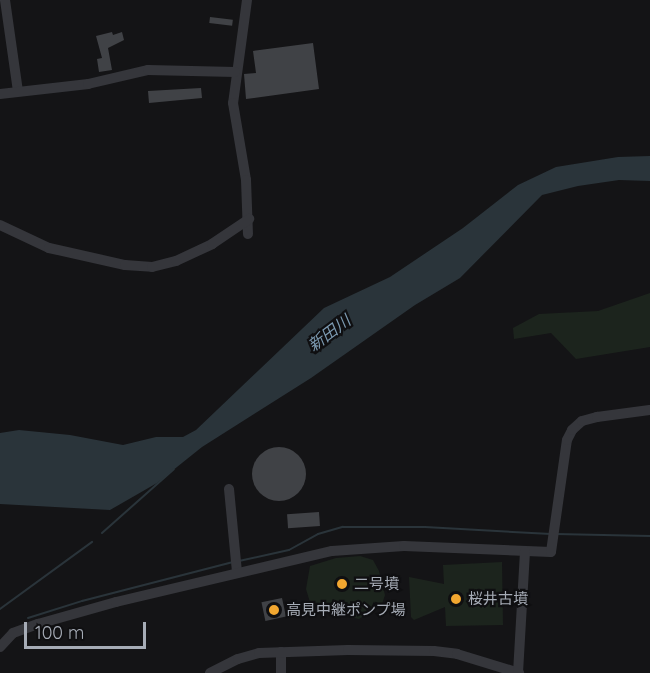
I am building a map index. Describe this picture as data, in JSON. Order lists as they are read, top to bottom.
{
  "water": ["新田川"],
  "places": ["二号墳", "桜井古墳", "高見中継ポンプ場"],
  "scale_bar": "100 m"
}
